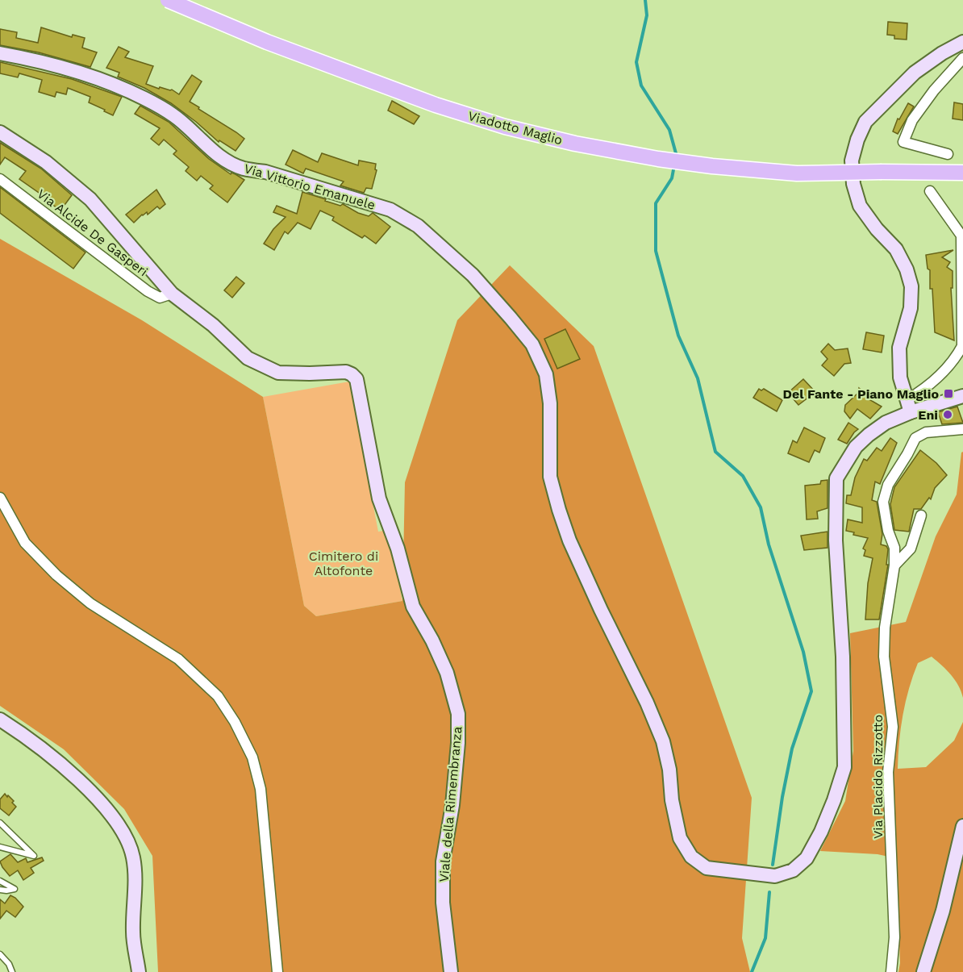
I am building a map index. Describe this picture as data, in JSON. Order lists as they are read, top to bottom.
{
  "streets": {
    "main road": ["Viadotto Maglio", "Via Vittorio Emanuele", "Viale della Rimembranza"],
    "street": ["Via Alcide De Gasperi", "Via Placido Rizzotto"]
  },
  "crossings": [
    ["Via Alcide De Gasperi", "Viale della Rimembranza"]
  ],
  "parks": ["Cimitero di Altofonte"],
  "places": {
    "transit": ["Del Fante - Piano Maglio"],
    "other": ["Eni"]
  }
}
